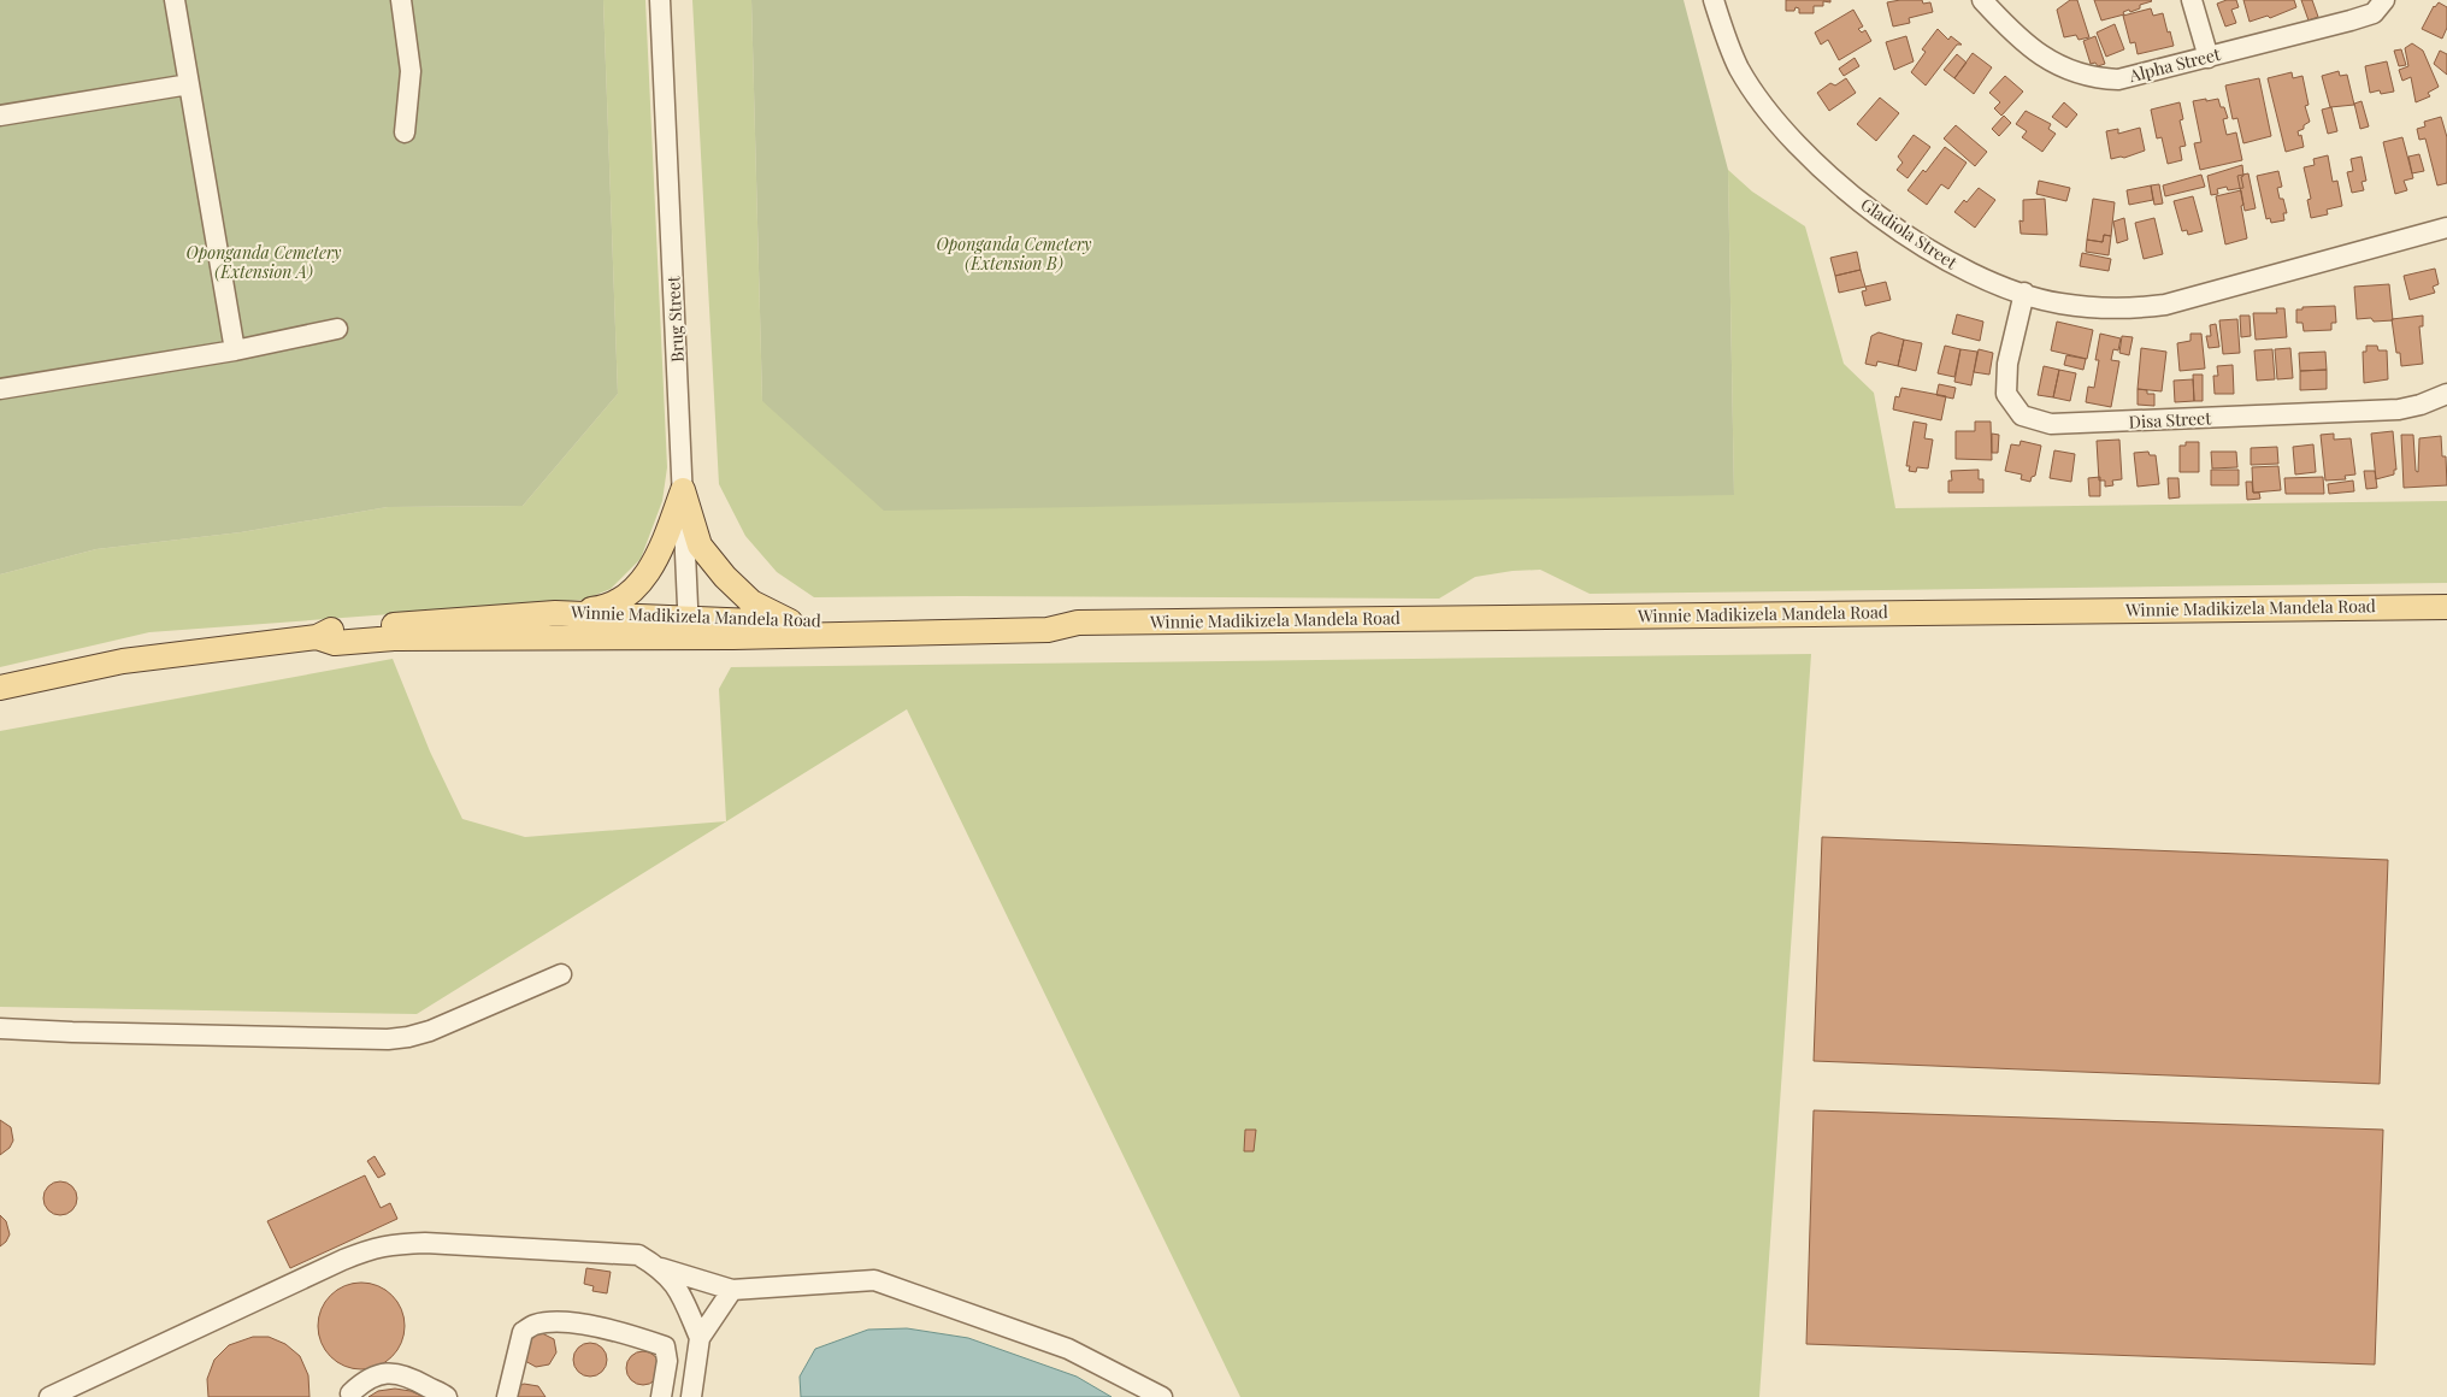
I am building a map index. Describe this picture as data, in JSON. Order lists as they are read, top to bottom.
{
  "streets": {
    "main road": ["Winnie Madikizela Mandela Road"],
    "street": [
      "Alpha Street",
      "Gladiola Street",
      "Brug Street",
      "Disa Street"
    ]
  },
  "crossings": [
    ["Gladiola Street", "Disa Street"],
    ["Brug Street", "Winnie Madikizela Mandela Road"]
  ],
  "parks": ["Oponganda Cemetery (Extension B)", "Oponganda Cemetery (Extension A)"]
}
